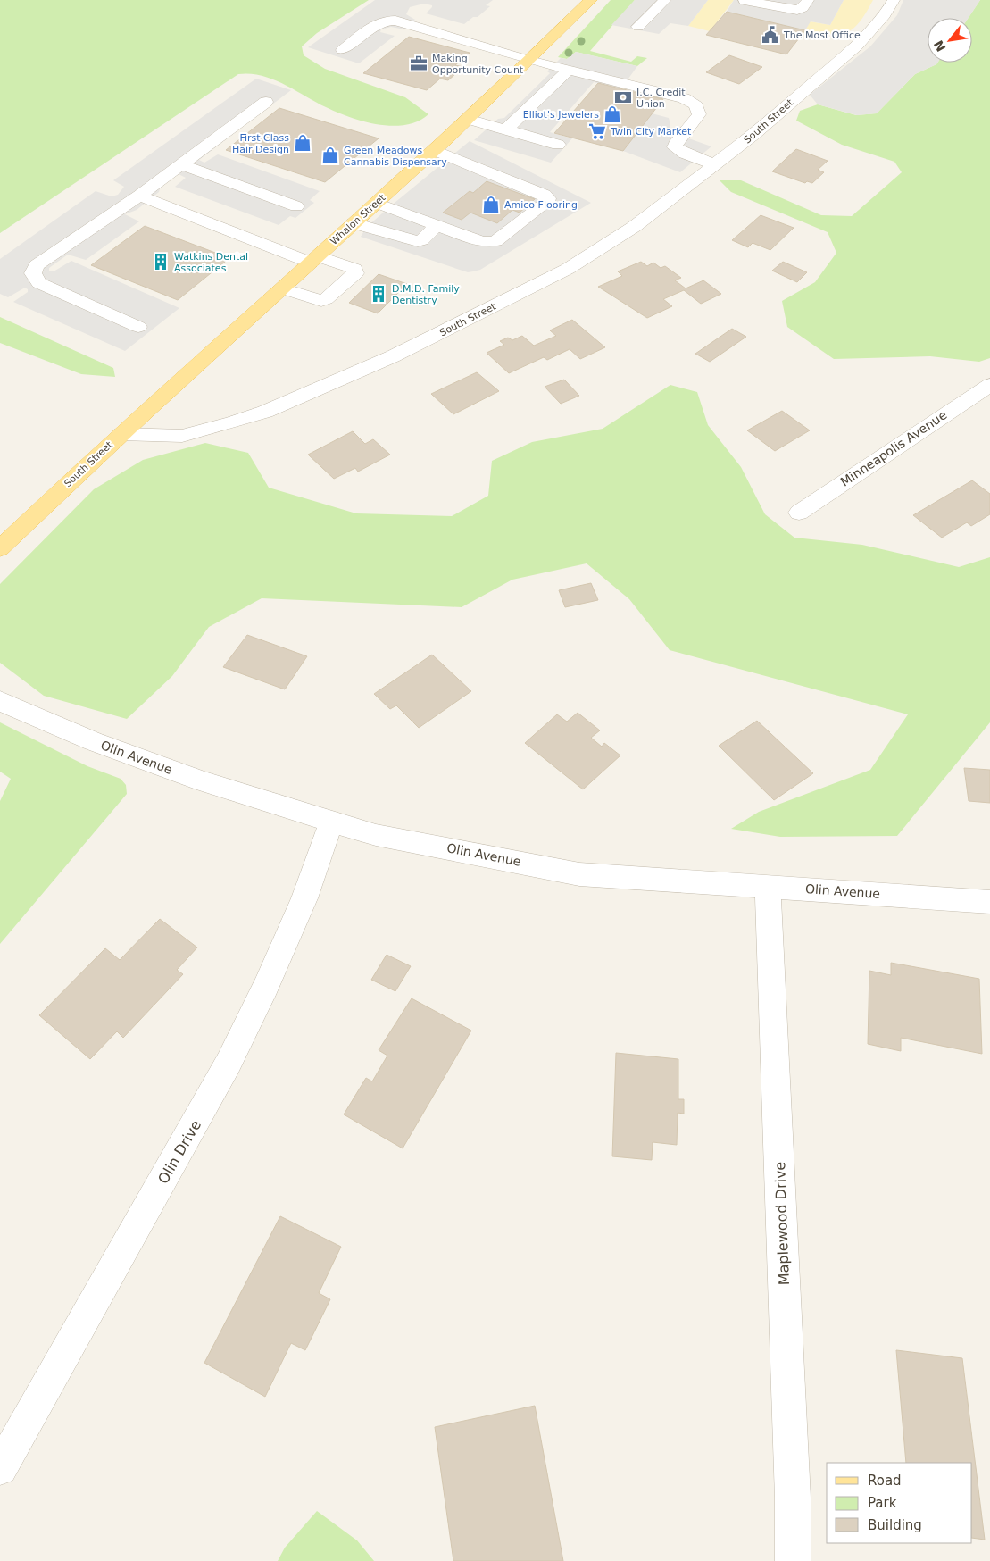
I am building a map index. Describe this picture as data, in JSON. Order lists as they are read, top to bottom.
{
  "streets": {
    "main road": ["South Street", "Whalon Street"],
    "street": [
      "Minneapolis Avenue",
      "Olin Avenue",
      "Olin Drive",
      "Maplewood Drive"
    ]
  },
  "crossings": [
    ["South Street", "Whalon Street"],
    ["Olin Avenue", "Olin Drive"],
    ["Olin Avenue", "Maplewood Drive"]
  ],
  "places": {
    "public building": ["The Most Office"],
    "office": ["Making Opportunity Count"],
    "bank": ["I.C. Credit Union"],
    "shop": [
      "Elliot's Jewelers",
      "First Class Hair Design",
      "Green Meadows Cannabis Dispensary",
      "Amico Flooring"
    ],
    "supermarket": ["Twin City Market"],
    "building": ["Watkins Dental Associates", "D.M.D. Family Dentistry"]
  },
  "legend": ["Road", "Park", "Building"],
  "north": "bottom left"
}
